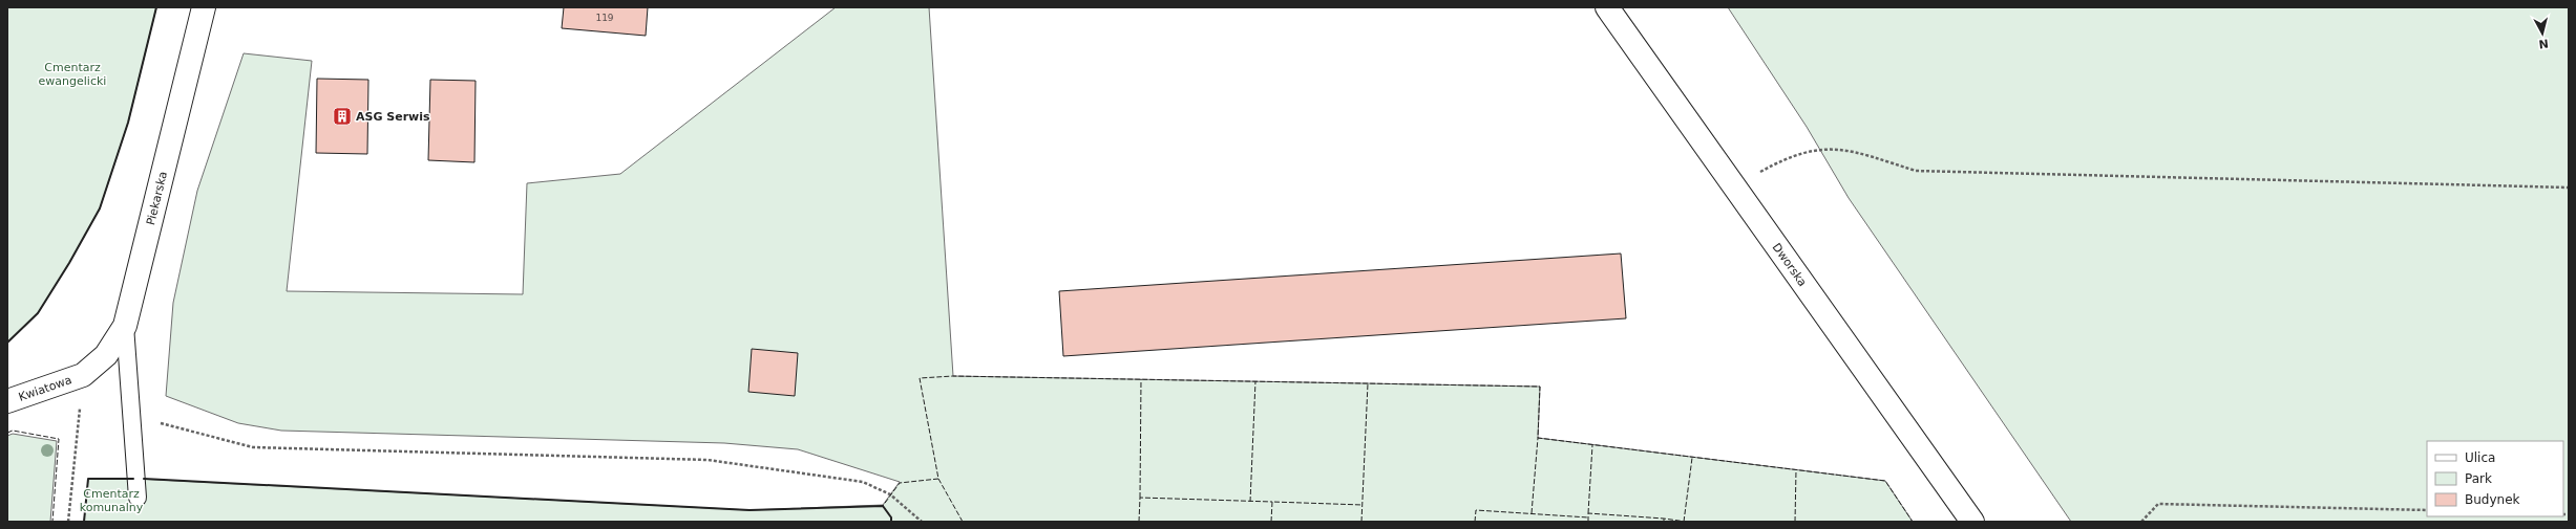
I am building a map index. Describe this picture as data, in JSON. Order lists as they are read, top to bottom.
{
  "streets": {
    "street": ["Piekarska", "Dworska", "Kwiatowa"]
  },
  "crossings": [
    ["Piekarska", "Kwiatowa"]
  ],
  "parks": ["Cmentarz ewangelicki", "Cmentarz komunalny"],
  "places": {
    "building": ["ASG Serwis"]
  },
  "house_numbers": ["119"],
  "legend": ["Ulica", "Park", "Budynek"],
  "north": "bottom"
}
